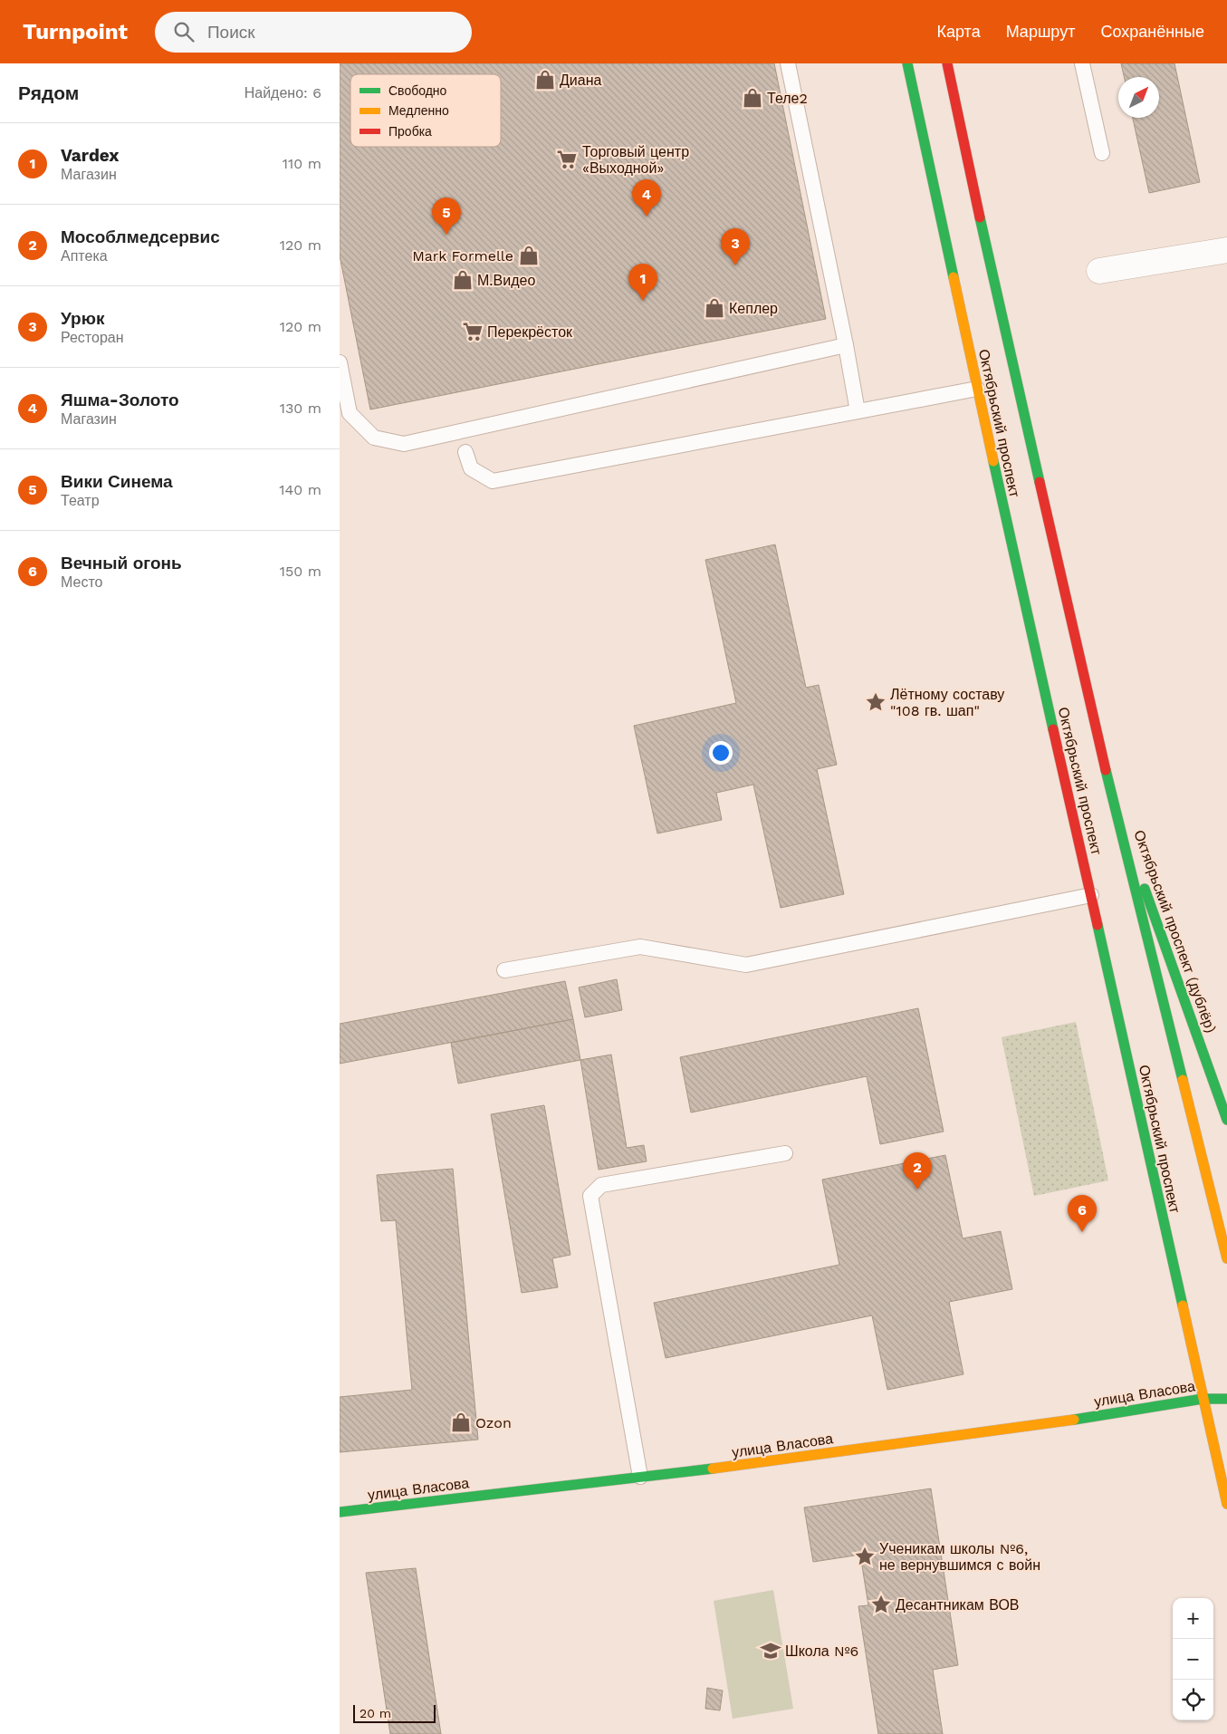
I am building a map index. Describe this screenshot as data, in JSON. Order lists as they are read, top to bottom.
{
  "streets": {
    "main road": ["Октябрьский проспект", "Октябрьский проспект (дублёр)", "улица Власова"]
  },
  "crossings": [
    ["Октябрьский проспект", "Октябрьский проспект (дублёр)"],
    ["Октябрьский проспект", "улица Власова"]
  ],
  "places": {
    "shop": [
      "Диана",
      "Теле2",
      "Mark Formelle",
      "М.Видео",
      "Кеплер",
      "Ozon"
    ],
    "supermarket": ["Торговый центр «Выходной»", "Перекрёсток"],
    "place": ["Лётному составу \"108 гв. шап\"", "Ученикам школы №6, не вернувшимся с войн", "Десантникам ВОВ"],
    "school or university": ["Школа №6"]
  },
  "legend": ["Свободно", "Медленно", "Пробка"],
  "scale_bar": "20 m",
  "north": "top right",
  "page": {
    "header": "Turnpoint",
    "search": "Поиск",
    "nav": ["Карта", "Маршрут", "Сохранённые"],
    "heading": ["Рядом", "Найдено: 6"],
    "list": [
      {
        "mark": "1",
        "name": "Vardex",
        "note": "Магазин",
        "value": "110 m"
      },
      {
        "mark": "2",
        "name": "Мособлмедсервис",
        "note": "Аптека",
        "value": "120 m"
      },
      {
        "mark": "3",
        "name": "Урюк",
        "note": "Ресторан",
        "value": "120 m"
      },
      {
        "mark": "4",
        "name": "Яшма-Золото",
        "note": "Магазин",
        "value": "130 m"
      },
      {
        "mark": "5",
        "name": "Вики Синема",
        "note": "Театр",
        "value": "140 m"
      },
      {
        "mark": "6",
        "name": "Вечный огонь",
        "note": "Место",
        "value": "150 m"
      }
    ],
    "pins": [
      "4",
      "5",
      "3",
      "1",
      "2",
      "6"
    ],
    "map_buttons": ["+", "−"],
    "scale": "20 m"
  }
}
